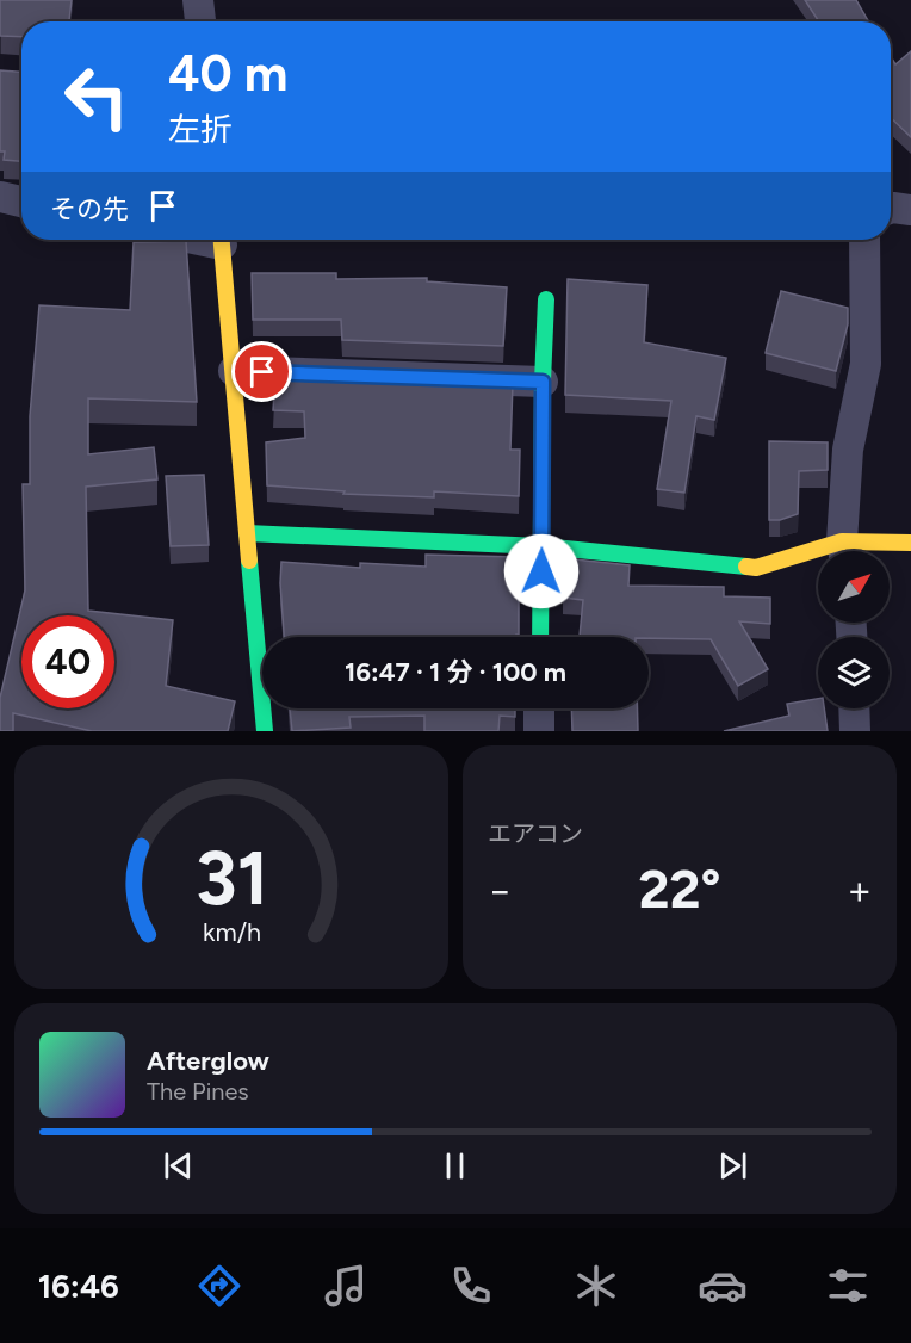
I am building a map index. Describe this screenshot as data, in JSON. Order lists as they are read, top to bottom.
{
  "north": "top right",
  "page": {
    "turn": ["40 m", "左折"],
    "then": "その先",
    "limit": "40",
    "trip": "16:47 · 1 分 · 100 m",
    "tile": "エアコン",
    "heat": ["−", "22°", "+"],
    "song": ["Afterglow", "The Pines"],
    "tabs": "16:46",
    "gauge": ["31", "km/h"]
  }
}
